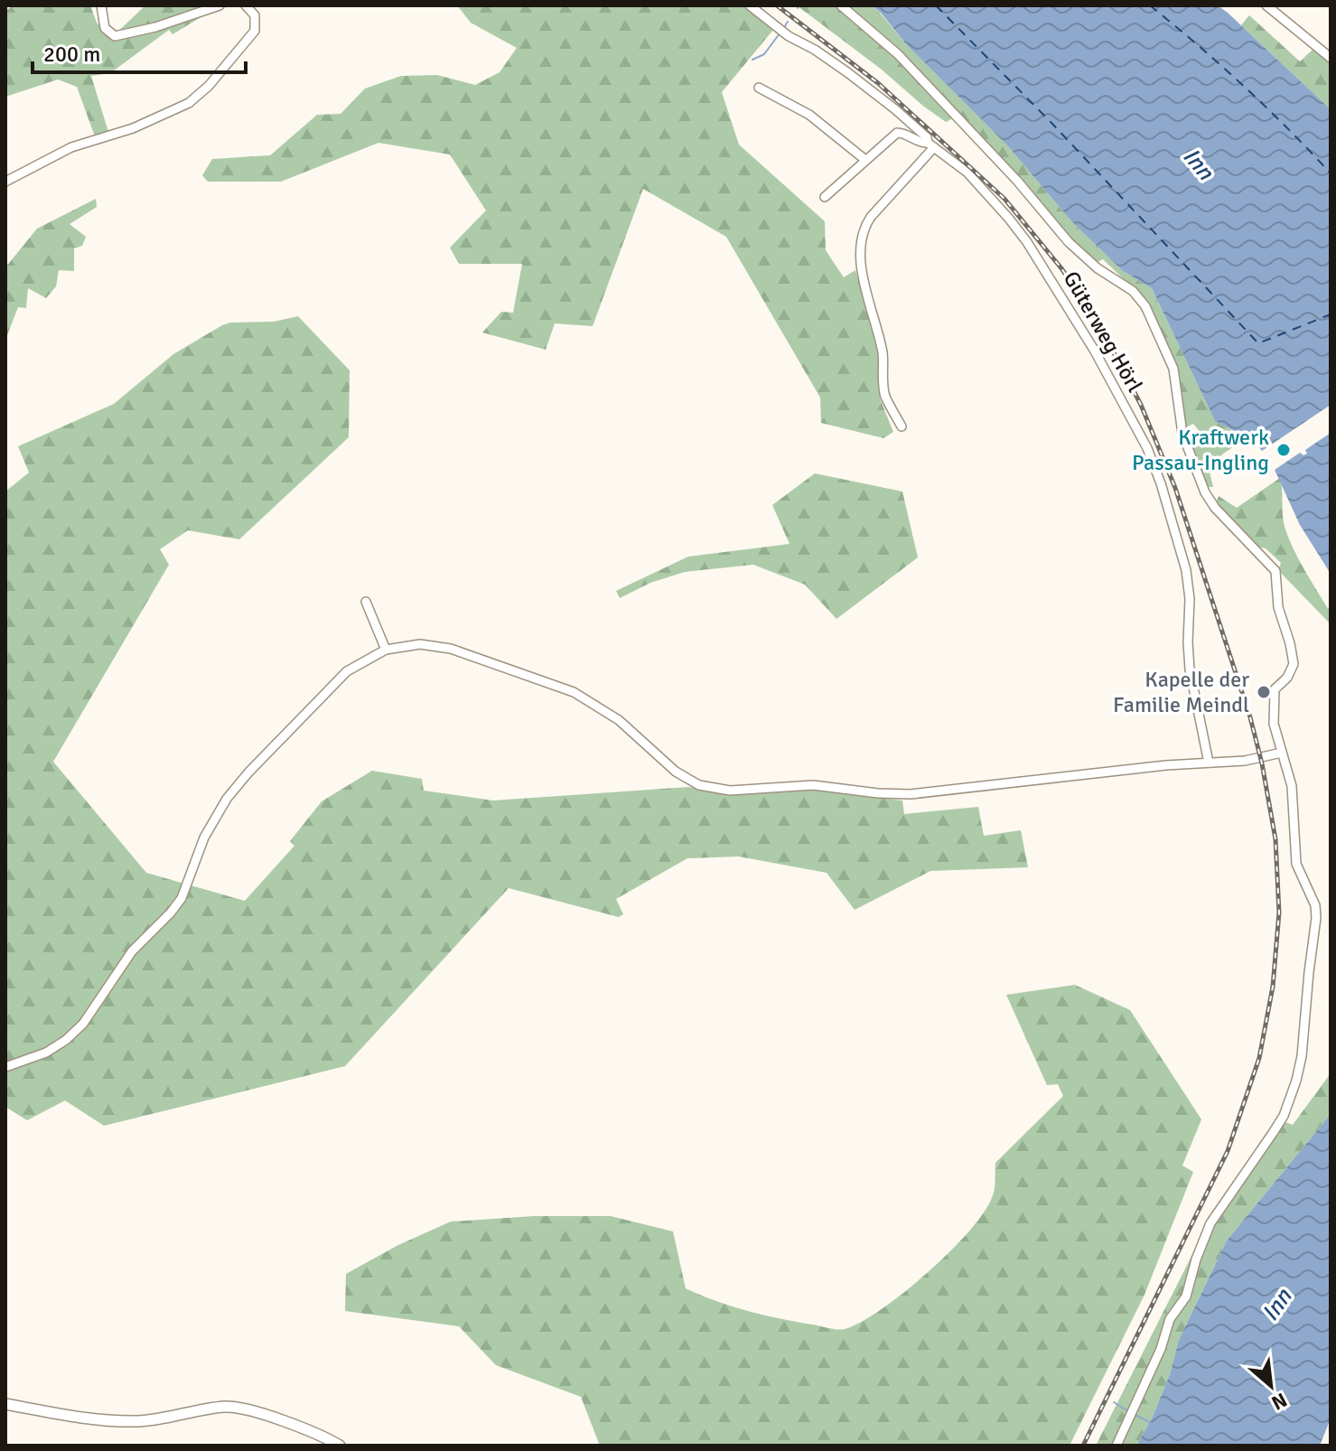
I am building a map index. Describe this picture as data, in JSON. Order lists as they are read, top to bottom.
{
  "streets": {
    "street": ["Güterweg Hörl"]
  },
  "water": ["Inn"],
  "places": ["Kraftwerk Passau-Ingling", "Kapelle der Familie Meindl"],
  "scale_bar": "200 m",
  "north": "bottom right"
}
